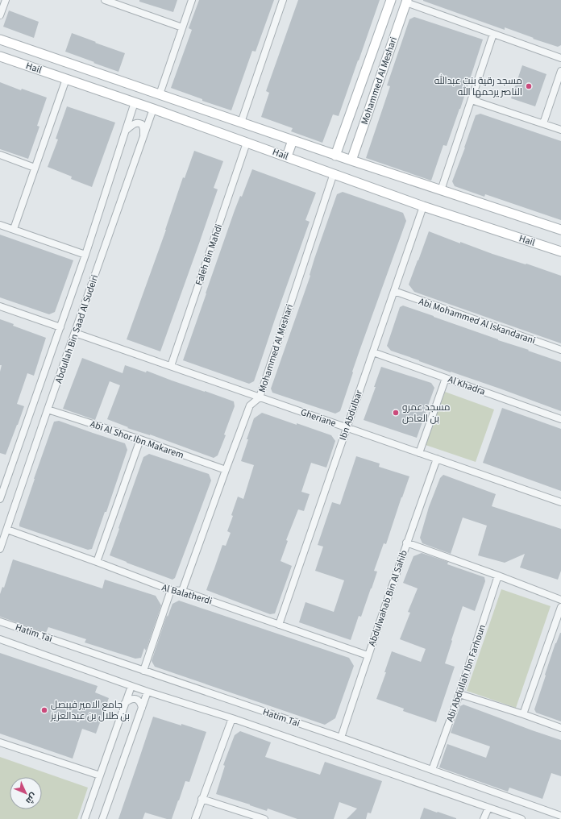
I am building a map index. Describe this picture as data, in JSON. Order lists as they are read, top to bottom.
{
  "streets": {
    "street": [
      "Hail",
      "Mohammed Al Meshari",
      "Faleh Bin Mahdi",
      "Abi Mohammed Al Iskandarani",
      "Abdullah Bin Saad Al Sudeiri",
      "Al Khadra",
      "Ibn Abdulbar",
      "Gheriane",
      "Abi Al Shor Ibn Makarem",
      "Al Balatherdi",
      "Abdulwahab Bin Al Sahib",
      "Hatim Tai",
      "Abi Abdullah Ibn Farhoun"
    ]
  },
  "crossings": [
    ["Hail", "Mohammed Al Meshari"],
    ["Hail", "Faleh Bin Mahdi"],
    ["Hail", "Abdullah Bin Saad Al Sudeiri"],
    ["Hail", "Ibn Abdulbar"],
    ["Mohammed Al Meshari", "Gheriane"],
    ["Mohammed Al Meshari", "Abi Al Shor Ibn Makarem"],
    ["Mohammed Al Meshari", "Al Balatherdi"],
    ["Faleh Bin Mahdi", "Gheriane"],
    ["Abi Mohammed Al Iskandarani", "Ibn Abdulbar"],
    ["Abdullah Bin Saad Al Sudeiri", "Gheriane"],
    ["Abdullah Bin Saad Al Sudeiri", "Abi Al Shor Ibn Makarem"],
    ["Abdullah Bin Saad Al Sudeiri", "Al Balatherdi"],
    ["Al Khadra", "Ibn Abdulbar"],
    ["Ibn Abdulbar", "Gheriane"],
    ["Ibn Abdulbar", "Al Balatherdi"],
    ["Gheriane", "Abdulwahab Bin Al Sahib"],
    ["Al Balatherdi", "Abdulwahab Bin Al Sahib"],
    ["Abdulwahab Bin Al Sahib", "Hatim Tai"],
    ["Hatim Tai", "Abi Abdullah Ibn Farhoun"]
  ],
  "places": ["مسجد رقية بنت عبدالله الناصر يرحمها الله", "مسجد عمرو بن العاص", "جامع الامير فيبصل بن طلال بن عبدالعزيز"],
  "north": "bottom right"
}
